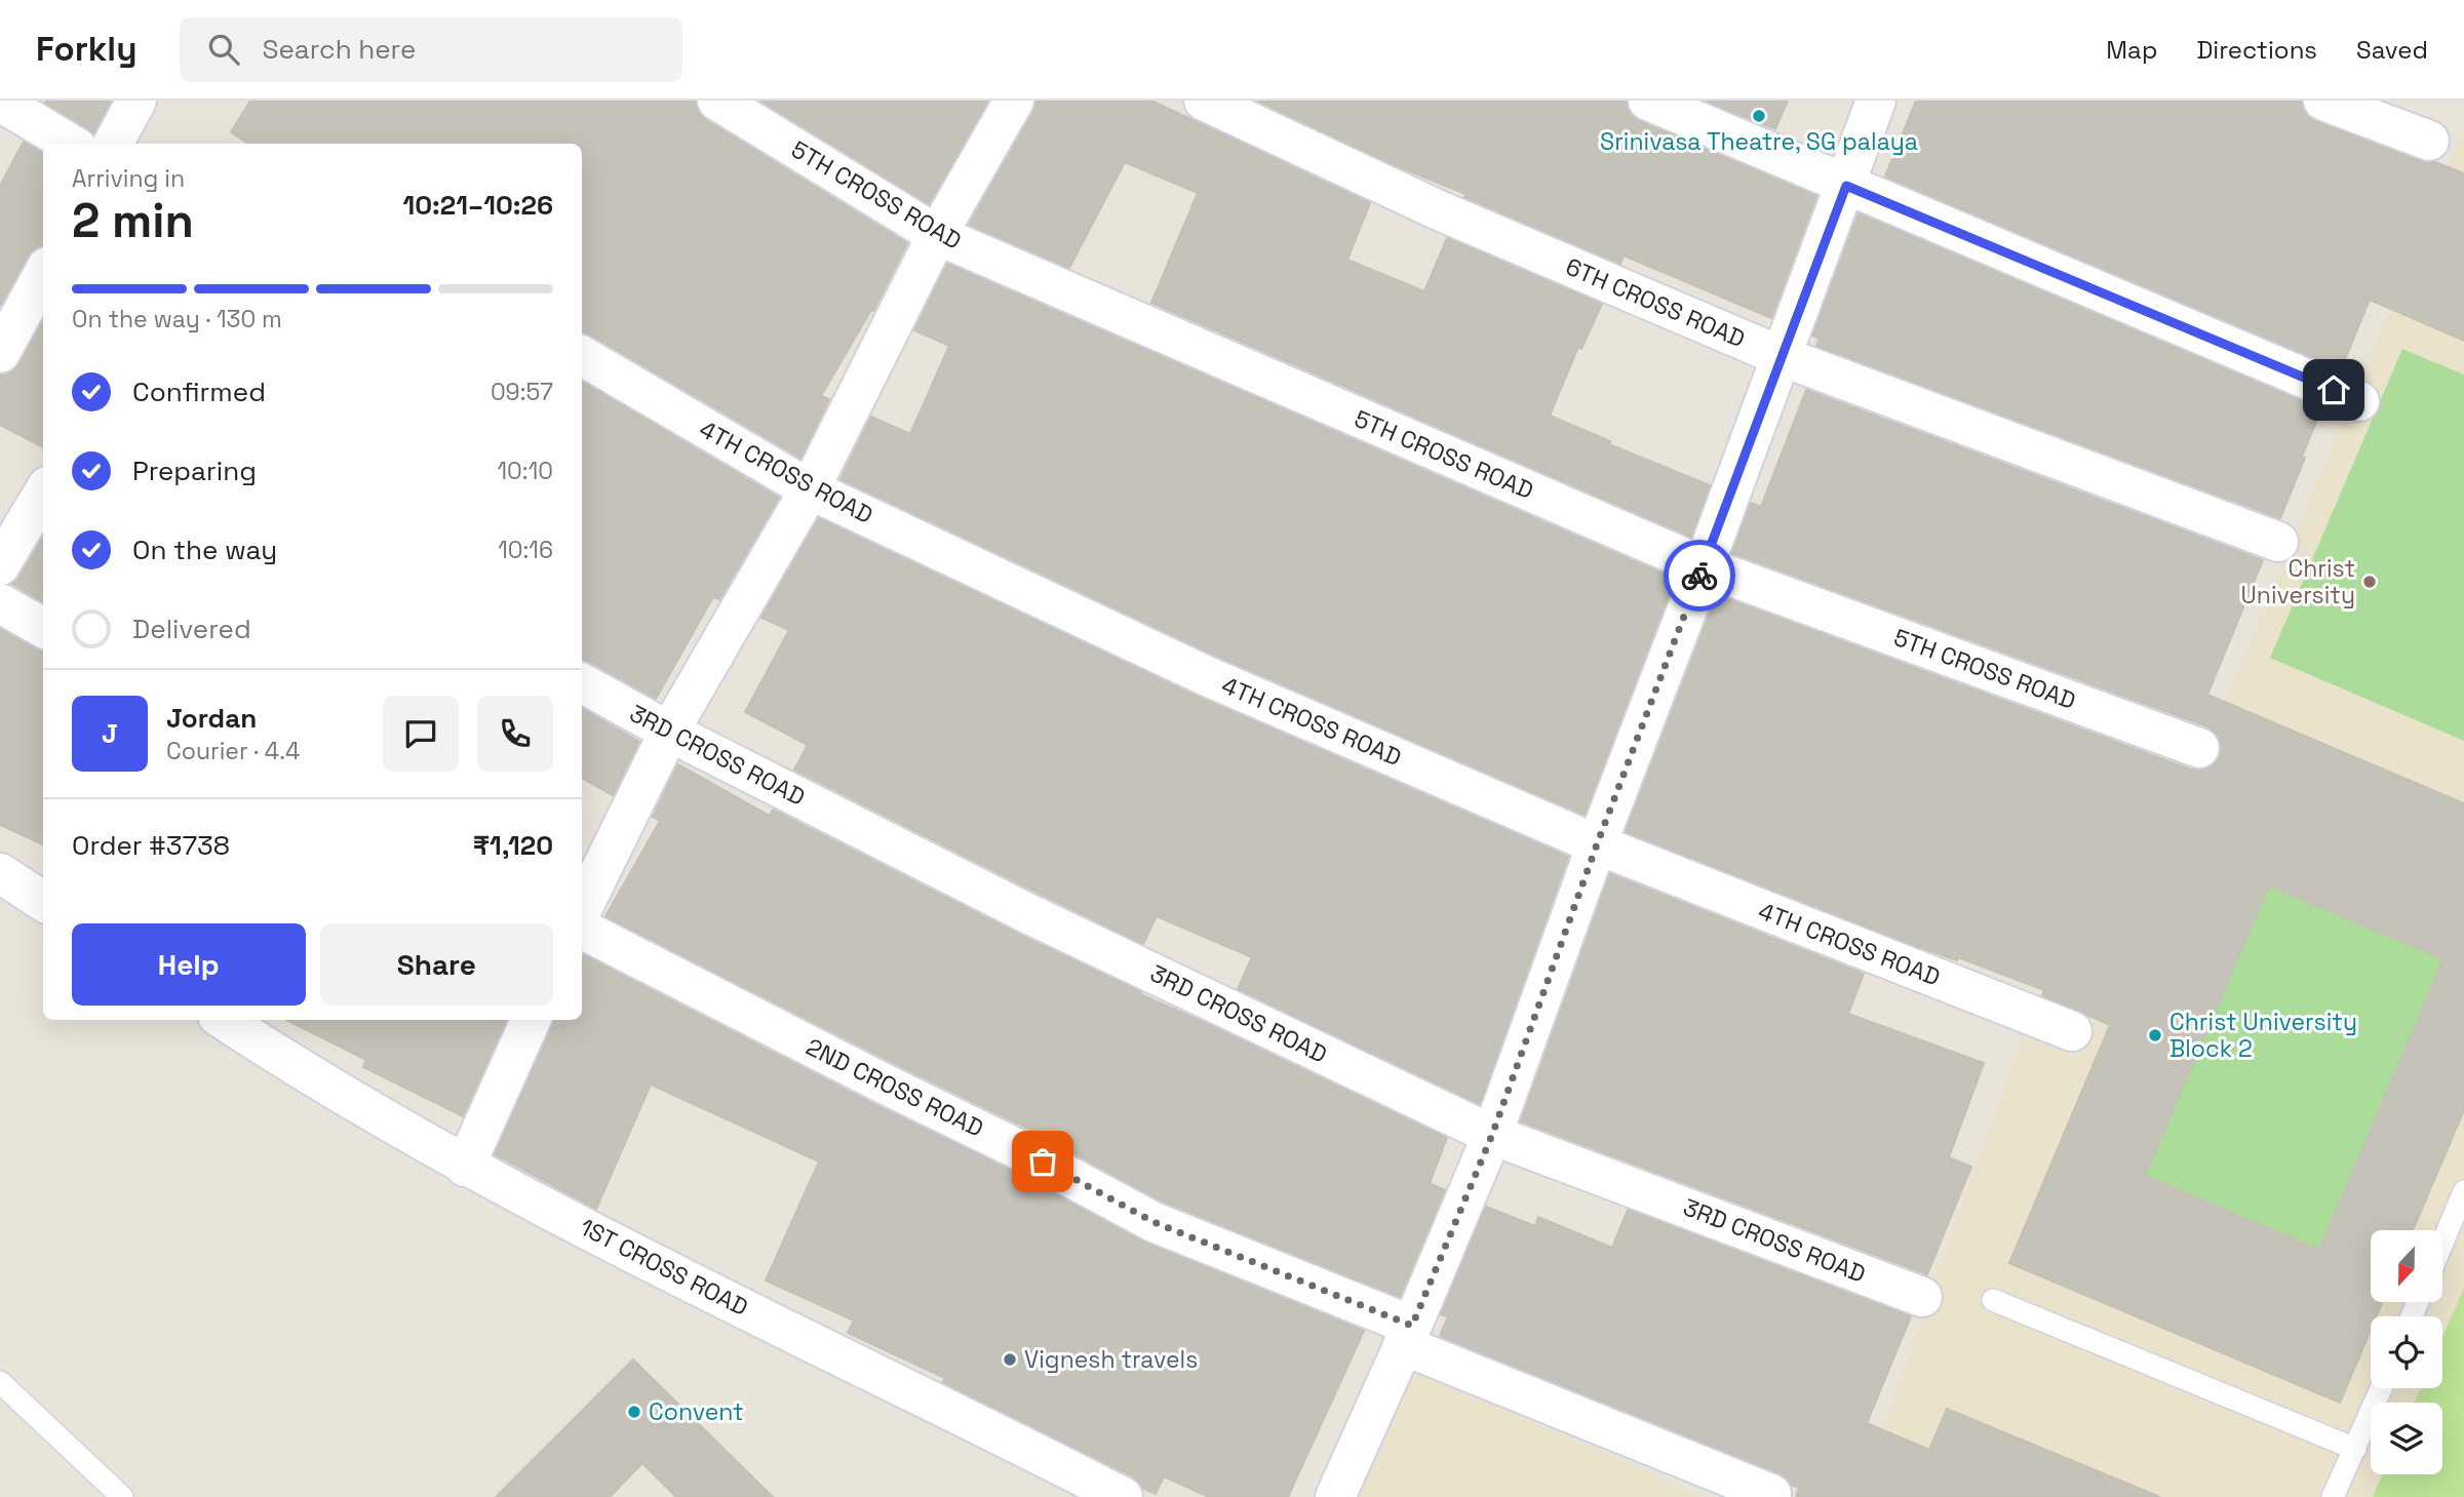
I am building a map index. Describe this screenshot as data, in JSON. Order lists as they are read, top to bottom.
{
  "streets": {
    "street": [
      "5TH CROSS ROAD",
      "6TH CROSS ROAD",
      "4TH CROSS ROAD",
      "3RD CROSS ROAD",
      "2ND CROSS ROAD",
      "1ST CROSS ROAD"
    ]
  },
  "places": [
    "Srinivasa Theatre, SG palaya",
    "Christ University",
    "Christ University Block 2",
    "Vignesh travels",
    "Convent"
  ],
  "north": "bottom",
  "page": {
    "header": "Forkly",
    "search": "Search here",
    "nav": ["Map", "Directions", "Saved"],
    "heading": ["2 min", "Arriving in", "10:21–10:26"],
    "panel": [
      "Jordan",
      "Courier · 4.4",
      "Order #3738",
      "₹1,120"
    ],
    "bar": "On the way · 130 m",
    "list": [
      ["Confirmed", "09:57"],
      ["Preparing", "10:10"],
      ["On the way", "10:16"],
      "Delivered"
    ],
    "round": "J",
    "buttons": ["Help", "Share"]
  }
}
